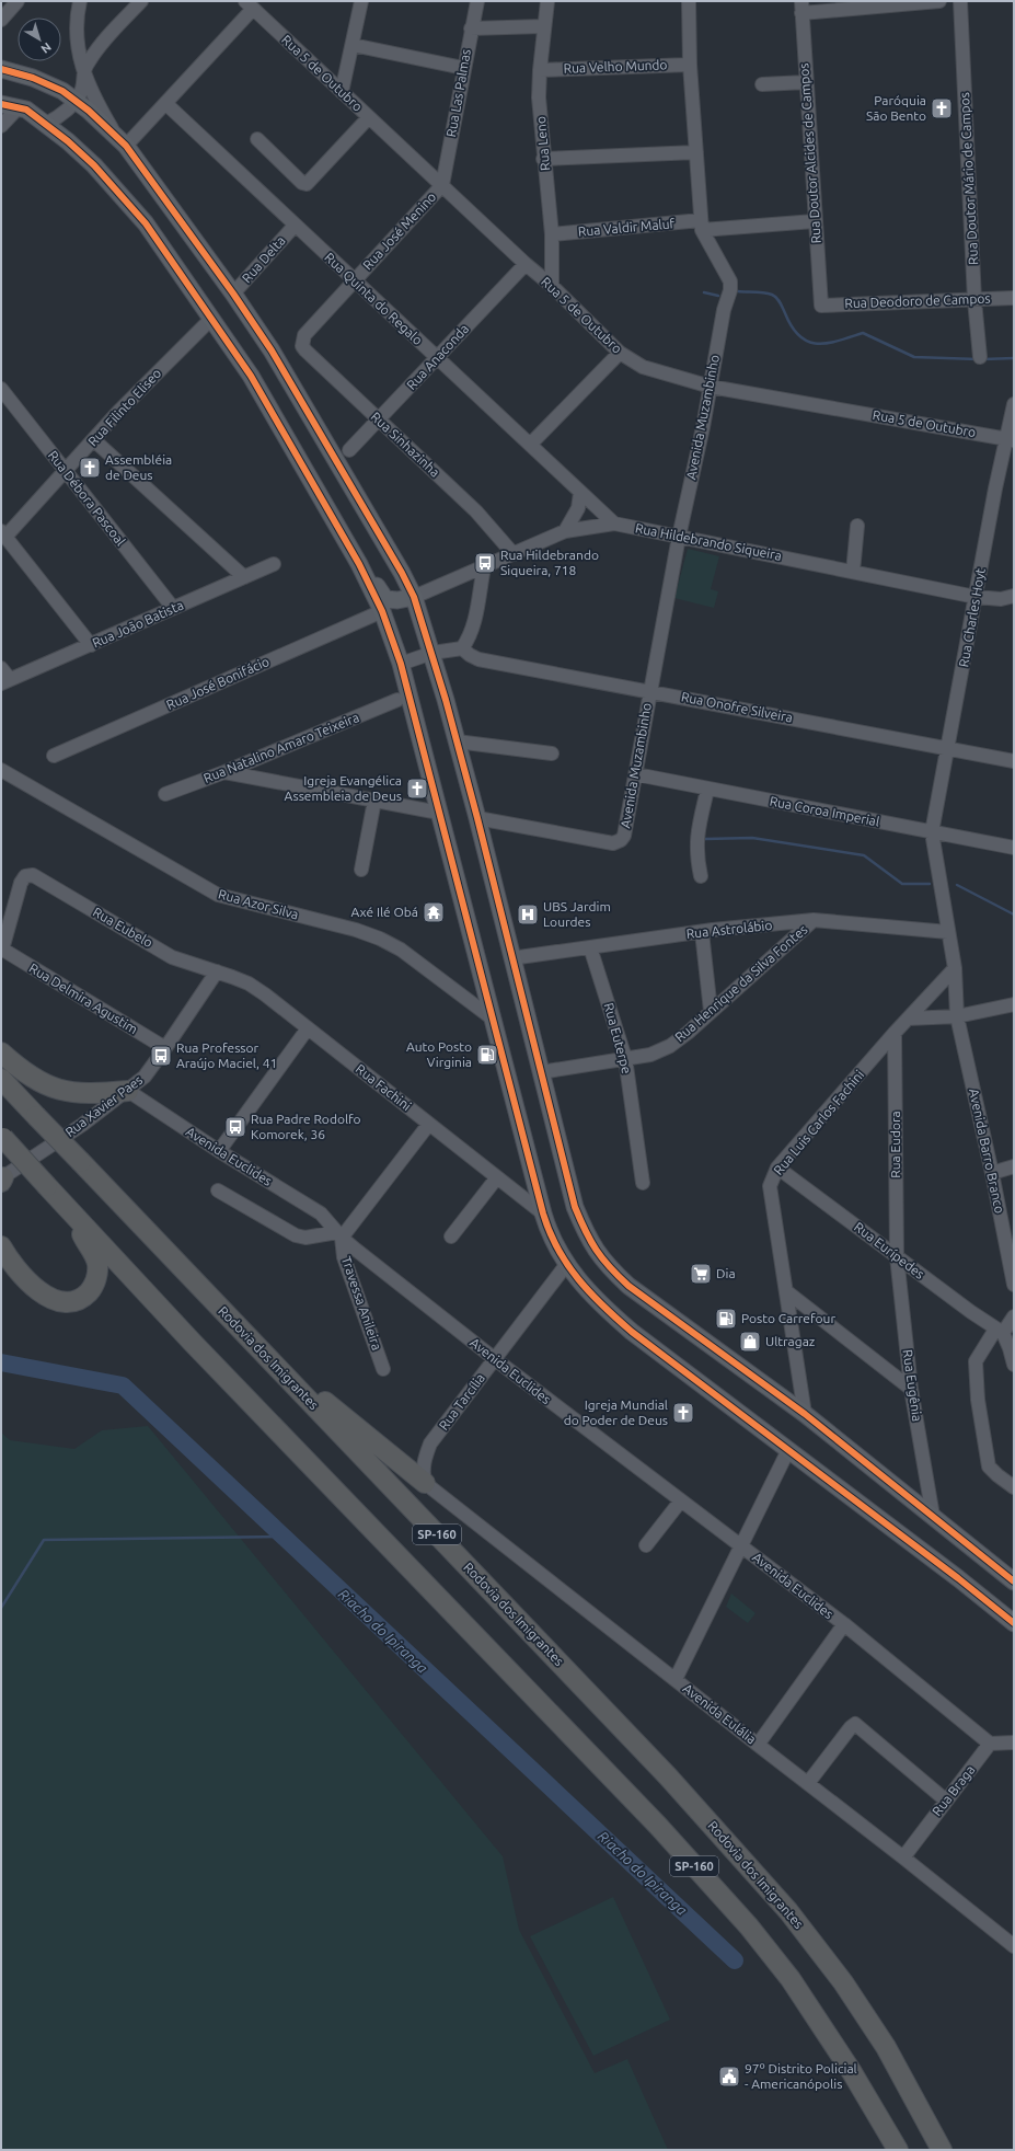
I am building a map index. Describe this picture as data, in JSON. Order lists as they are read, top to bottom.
{
  "streets": {
    "highway": ["Rodovia dos Imigrantes", "SP-160"],
    "street": [
      "Rua Velho Mundo",
      "Rua 5 de Outubro",
      "Rua Las Palmas",
      "Rua Leno",
      "Rua Doutor Alcides de Campos",
      "Rua Doutor Mário de Campos",
      "Rua Valdir Maluf",
      "Rua José Menino",
      "Rua Delta",
      "Rua Quinta do Regalo",
      "Rua Deodoro de Campos",
      "Rua Anaconda",
      "Rua Filinto Eliseo",
      "Avenida Muzambinho",
      "Rua Sinhazinha",
      "Rua Débora Pascoal",
      "Rua Hildebrando Siqueira",
      "Rua Charles Hoyt",
      "Rua João Batista",
      "Rua José Bonifácio",
      "Rua Onofre Silveira",
      "Rua Natalino Amaro Teixeira",
      "Rua Coroa Imperial",
      "Rua Azor Silva",
      "Rua Eubelo",
      "Rua Astrolábio",
      "Rua Henrique da Silva Fontes",
      "Rua Delmira Agustim",
      "Rua Euterpe",
      "Rua Fachini",
      "Rua Xavier Paes",
      "Rua Luis Carlos Fachini",
      "Rua Eudora",
      "Avenida Barro Branco",
      "Avenida Euclides",
      "Rua Eurípedes",
      "Travessa Anileira",
      "Rua Eugênia",
      "Rua Tarcília",
      "Avenida Eulália",
      "Rua Braga"
    ]
  },
  "crossings": [
    ["Rua Velho Mundo", "Rua Leno"],
    ["Rua Velho Mundo", "Avenida Muzambinho"],
    ["Rua 5 de Outubro", "Rua Las Palmas"],
    ["Rua 5 de Outubro", "Rua Leno"],
    ["Rua 5 de Outubro", "Rua José Menino"],
    ["Rua 5 de Outubro", "Rua Anaconda"],
    ["Rua 5 de Outubro", "Avenida Muzambinho"],
    ["Rua 5 de Outubro", "Rua Charles Hoyt"],
    ["Rua Las Palmas", "Rua José Menino"],
    ["Rua Leno", "Rua Valdir Maluf"],
    ["Rua Doutor Alcides de Campos", "Rua Valdir Maluf"],
    ["Rua Doutor Alcides de Campos", "Rua Deodoro de Campos"],
    ["Rua Doutor Mário de Campos", "Rua Deodoro de Campos"],
    ["Rua Valdir Maluf", "Avenida Muzambinho"],
    ["Rua José Menino", "Rua Quinta do Regalo"],
    ["Rua José Menino", "Rua Sinhazinha"],
    ["Rua Delta", "Rua Quinta do Regalo"],
    ["Rua Quinta do Regalo", "Rua Anaconda"],
    ["Rua Quinta do Regalo", "Rua Hildebrando Siqueira"],
    ["Rua Anaconda", "Rua Sinhazinha"],
    ["Rua Filinto Eliseo", "Rua Débora Pascoal"],
    ["Avenida Muzambinho", "Rua Hildebrando Siqueira"],
    ["Avenida Muzambinho", "Rua Onofre Silveira"],
    ["Avenida Muzambinho", "Rua Coroa Imperial"],
    ["Rua Sinhazinha", "Rua Hildebrando Siqueira"],
    ["Rua Débora Pascoal", "Rua João Batista"],
    ["Rua Hildebrando Siqueira", "Rua Charles Hoyt"],
    ["Rua Charles Hoyt", "Rua Onofre Silveira"],
    ["Rua Charles Hoyt", "Rua Coroa Imperial"],
    ["Rua Eubelo", "Rua Delmira Agustim"],
    ["Rua Eubelo", "Rua Fachini"],
    ["Rua Eubelo", "Rua Xavier Paes"],
    ["Rua Astrolábio", "Rua Henrique da Silva Fontes"],
    ["Rua Astrolábio", "Rua Euterpe"],
    ["Rua Henrique da Silva Fontes", "Rua Euterpe"],
    ["Rua Delmira Agustim", "Rua Xavier Paes"],
    ["Rua Fachini", "Rua Xavier Paes"],
    ["Rua Xavier Paes", "Avenida Euclides"],
    ["Rua Luis Carlos Fachini", "Rua Eudora"],
    ["Rua Luis Carlos Fachini", "Avenida Barro Branco"],
    ["Rua Luis Carlos Fachini", "Rua Eurípedes"],
    ["Rua Eudora", "Rua Eurípedes"],
    ["Rua Eudora", "Rua Eugênia"],
    ["Avenida Euclides", "Travessa Anileira"],
    ["Avenida Euclides", "Rua Tarcília"],
    ["Avenida Euclides", "Rua Braga"],
    ["Rua Eurípedes", "Rua Eugênia"],
    ["Rua Tarcília", "Avenida Eulália"],
    ["Avenida Eulália", "Rua Braga"]
  ],
  "water": ["Riacho do Ipiranga"],
  "places": {
    "church": [
      "Paróquia São Bento",
      "Assembléia de Deus",
      "Igreja Evangélica Assembleia de Deus",
      "Igreja Mundial do Poder de Deus"
    ],
    "bus stop": ["Rua Hildebrando Siqueira, 718", "Rua Professor Araújo Maciel, 41", "Rua Padre Rodolfo Komorek, 36"],
    "temple": ["Axé Ilé Obá"],
    "hospital": ["UBS Jardim Lourdes"],
    "fuel station": ["Auto Posto Virginia", "Posto Carrefour"],
    "supermarket": ["Dia"],
    "shop": ["Ultragaz"],
    "public building": ["97º Distrito Policial - Americanópolis"]
  },
  "north": "bottom right"
}
